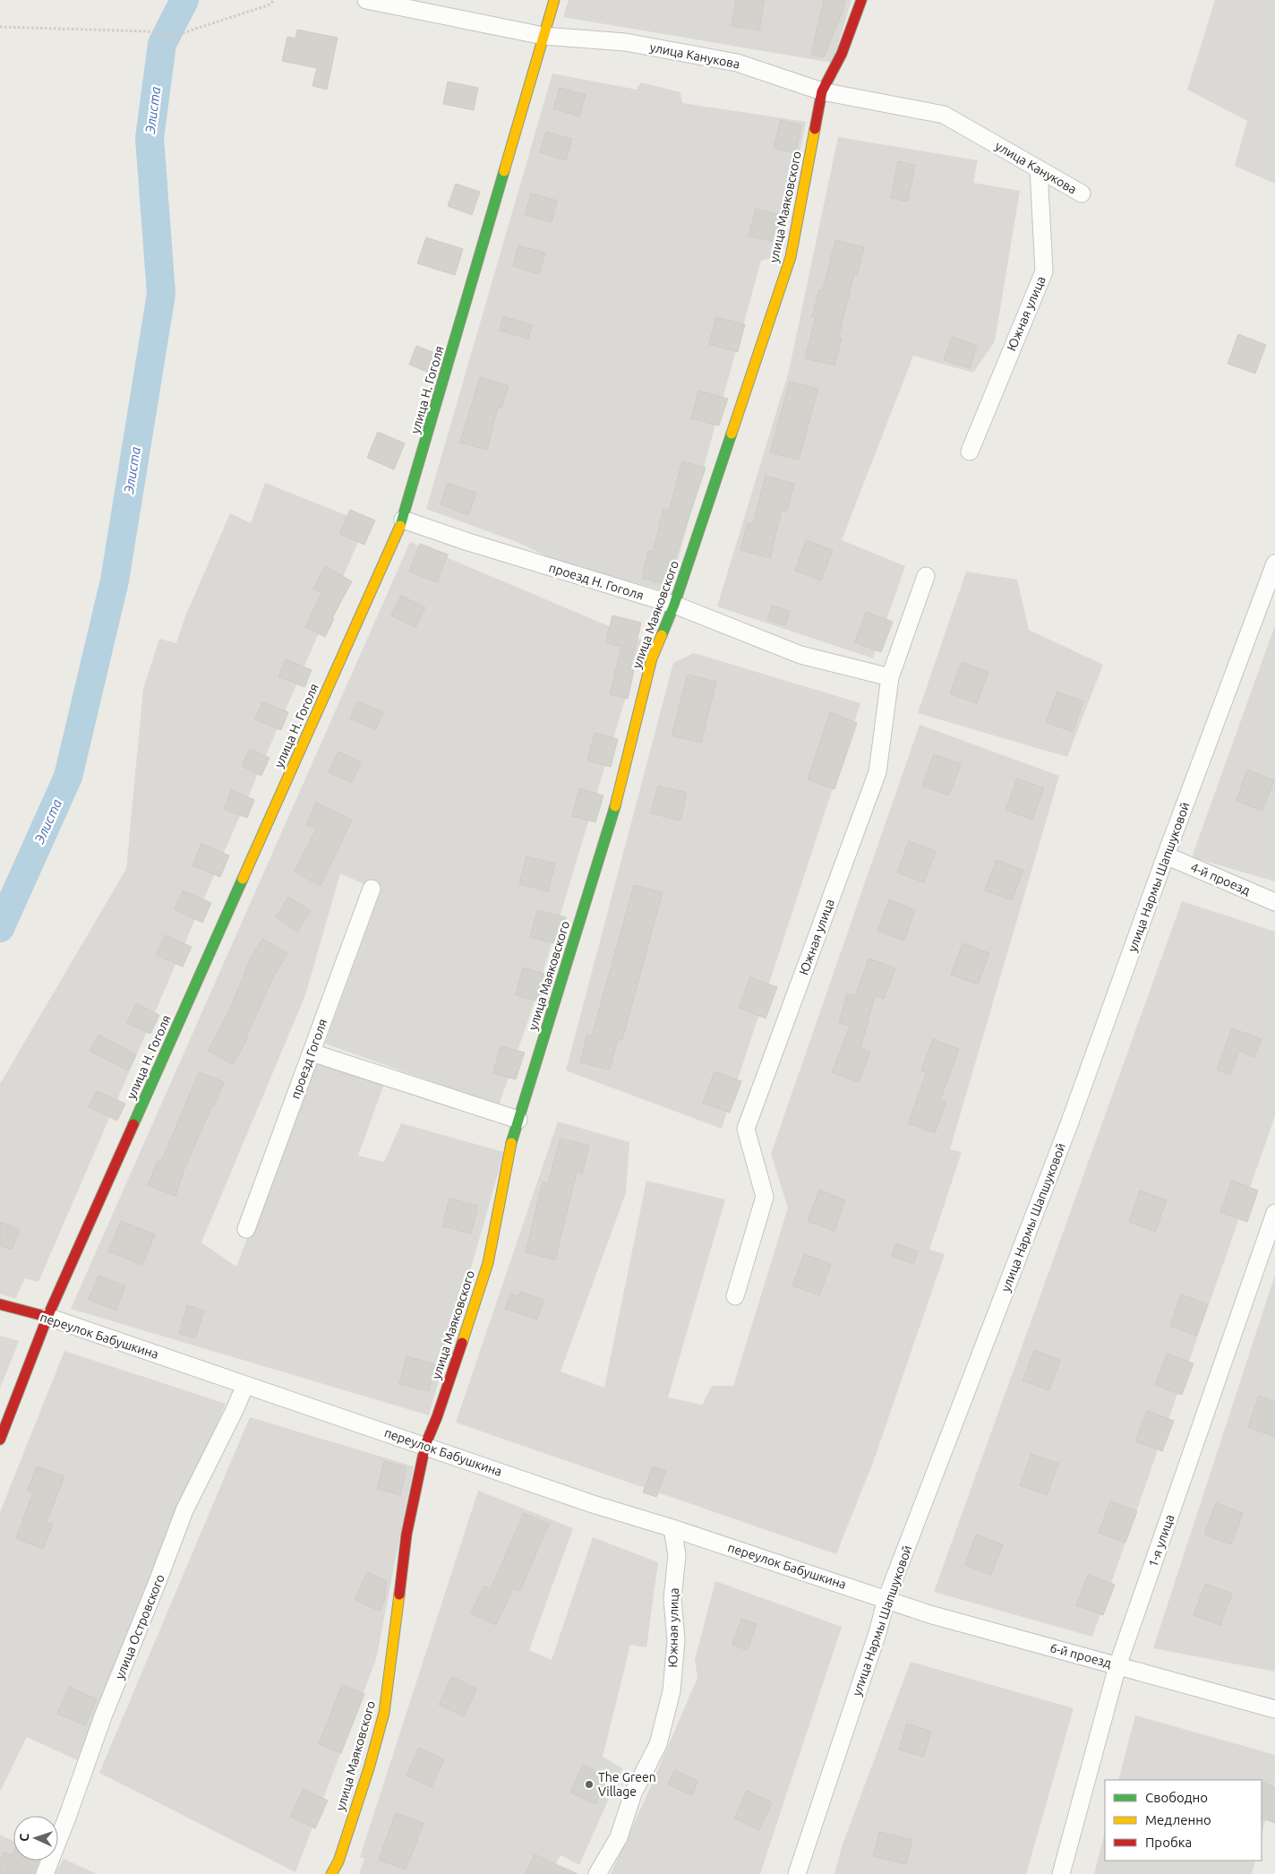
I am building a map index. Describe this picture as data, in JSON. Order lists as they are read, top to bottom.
{
  "streets": {
    "street": [
      "улица Канукова",
      "улица Маяковского",
      "Южная улица",
      "улица Н. Гоголя",
      "проезд Н. Гоголя",
      "улица Нармы Шапшуковой",
      "4-й проезд",
      "проезд Гоголя",
      "переулок Бабушкина",
      "1-я улица",
      "улица Островского",
      "6-й проезд"
    ]
  },
  "crossings": [
    ["улица Канукова", "улица Маяковского"],
    ["улица Канукова", "Южная улица"],
    ["улица Канукова", "улица Н. Гоголя"],
    ["улица Маяковского", "проезд Н. Гоголя"],
    ["улица Маяковского", "переулок Бабушкина"],
    ["Южная улица", "проезд Н. Гоголя"],
    ["Южная улица", "переулок Бабушкина"],
    ["улица Н. Гоголя", "проезд Н. Гоголя"],
    ["улица Н. Гоголя", "переулок Бабушкина"],
    ["улица Нармы Шапшуковой", "4-й проезд"],
    ["улица Нармы Шапшуковой", "переулок Бабушкина"],
    ["улица Нармы Шапшуковой", "6-й проезд"],
    ["переулок Бабушкина", "улица Островского"],
    ["переулок Бабушкина", "6-й проезд"],
    ["1-я улица", "6-й проезд"]
  ],
  "water": ["Элиста"],
  "places": ["The Green Village"],
  "legend": ["Свободно", "Медленно", "Пробка"],
  "north": "left"
}
